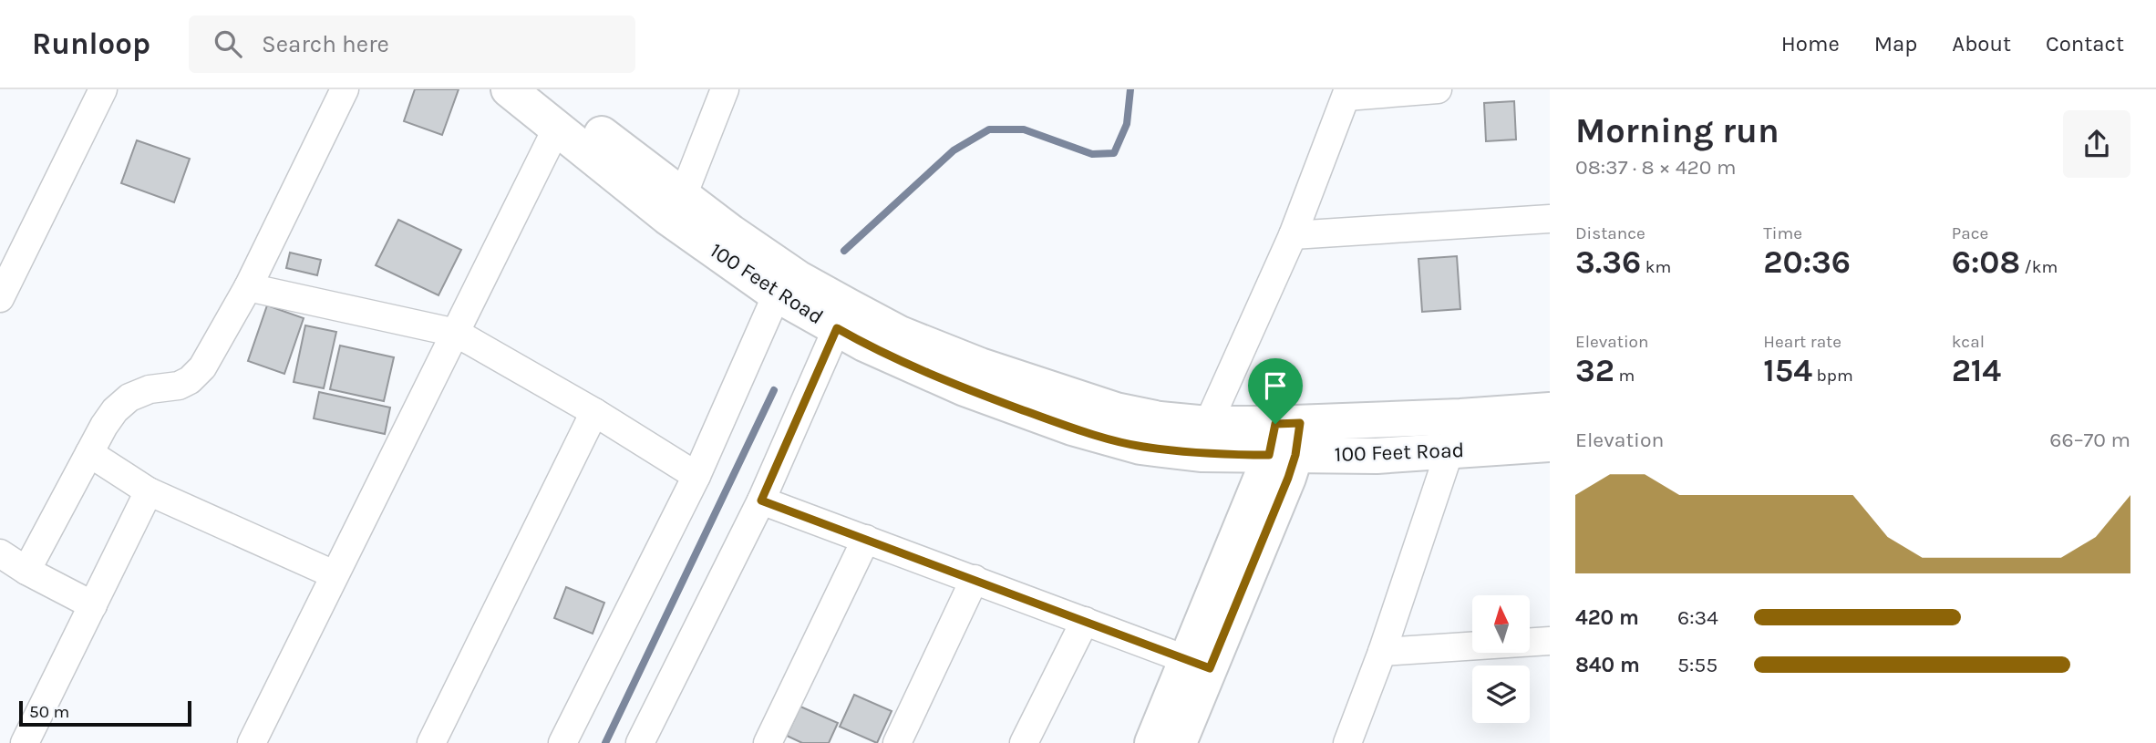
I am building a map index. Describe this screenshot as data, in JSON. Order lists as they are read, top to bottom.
{
  "streets": {
    "main road": ["100 Feet Road"]
  },
  "scale_bar": "50 m",
  "north": "top",
  "page": {
    "header": "Runloop",
    "search": "Search here",
    "nav": [
      "Home",
      "Map",
      "About",
      "Contact"
    ],
    "heading": ["Morning run", "08:37 · 8 × 420 m"],
    "stats": [
      ["Distance", "3.36 km"],
      ["Time", "20:36"],
      ["Pace", "6:08 /km"],
      ["Elevation", "32 m"],
      ["Heart rate", "154 bpm"],
      ["kcal", "214"]
    ],
    "chart": ["Elevation", "66–70 m"],
    "list": [
      {
        "name": "420 m",
        "note": "6:34"
      },
      {
        "name": "840 m",
        "note": "5:55"
      }
    ],
    "scale": "50 m"
  }
}
